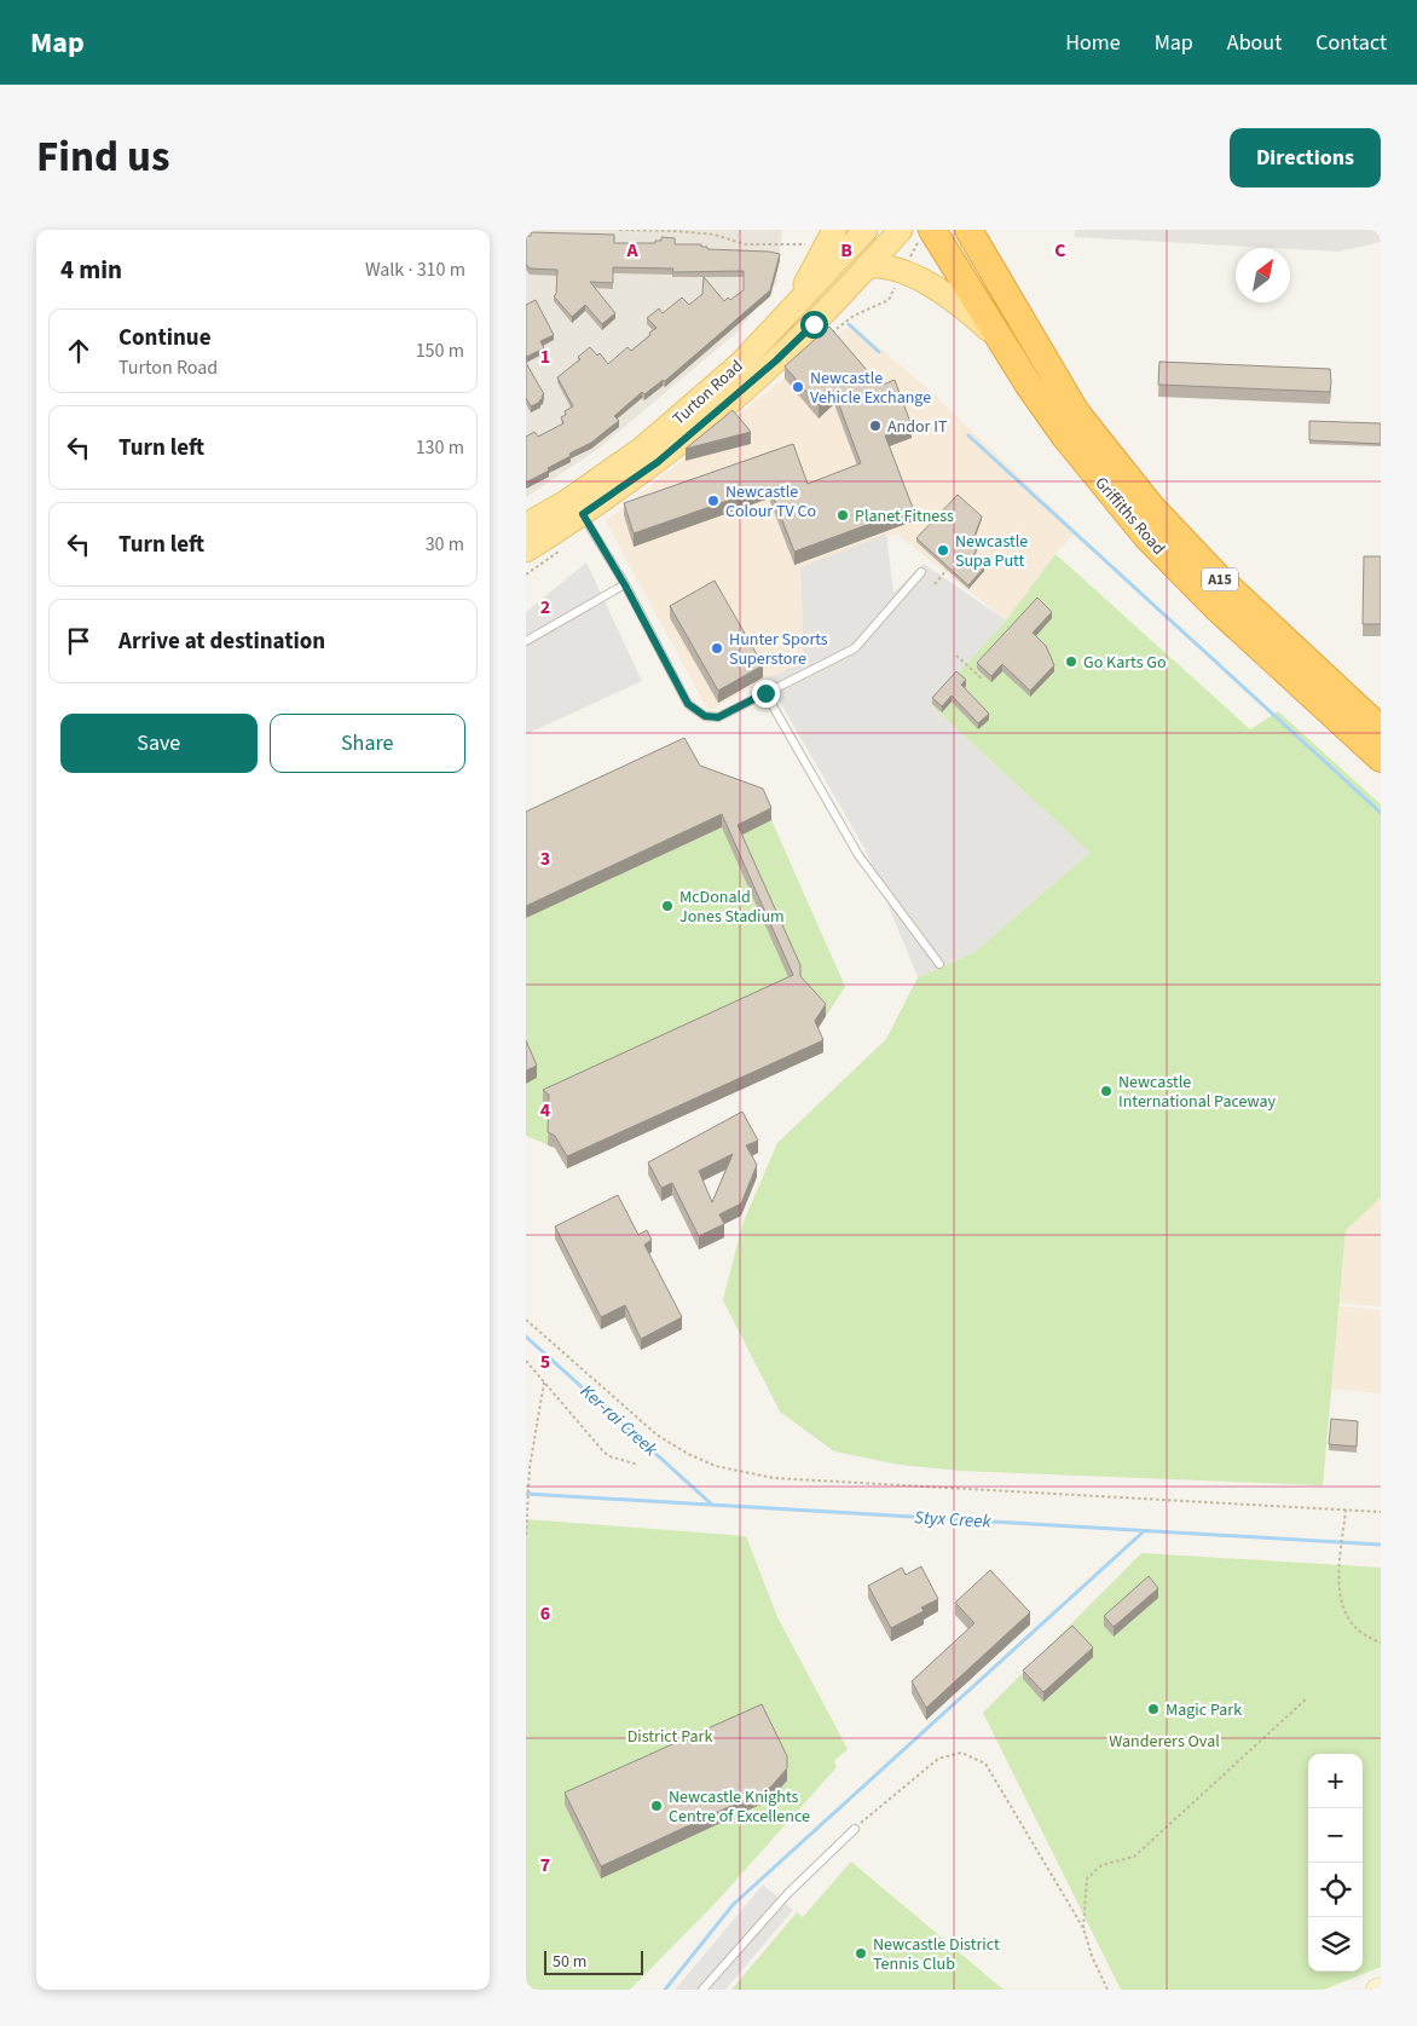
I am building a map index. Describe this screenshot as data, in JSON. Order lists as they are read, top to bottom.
{
  "streets": {
    "highway": ["Griffiths Road", "A15"],
    "main road": ["Turton Road"]
  },
  "crossings": [
    ["Turton Road", "Griffiths Road"]
  ],
  "water": ["Ker-rai Creek", "Styx Creek"],
  "parks": ["District Park", "Wanderers Oval"],
  "places": [
    "Newcastle Vehicle Exchange",
    "Andor IT",
    "Newcastle Colour TV Co",
    "Planet Fitness",
    "Newcastle Supa Putt",
    "Hunter Sports Superstore",
    "Go Karts Go",
    "McDonald Jones Stadium",
    "Newcastle International Paceway",
    "Magic Park",
    "Newcastle Knights Centre of Excellence",
    "Newcastle District Tennis Club"
  ],
  "scale_bar": "50 m",
  "north": "top right",
  "page": {
    "header": "Map",
    "nav": [
      "Home",
      "Map",
      "About",
      "Contact"
    ],
    "title": "Find us",
    "buttons": [
      "Directions",
      ["Save", "Share"]
    ],
    "heading": ["4 min", "Walk · 310 m"],
    "list": [
      ["Continue", "Turton Road", "150 m"],
      ["Turn left", "130 m"],
      ["Turn left", "30 m"],
      "Arrive at destination"
    ],
    "map_buttons": ["+", "−"],
    "scale": "50 m"
  },
  "grid": {
    "columns": ["A", "B", "C"],
    "rows": [
      "1",
      "2",
      "3",
      "4",
      "5",
      "6",
      "7"
    ]
  }
}
